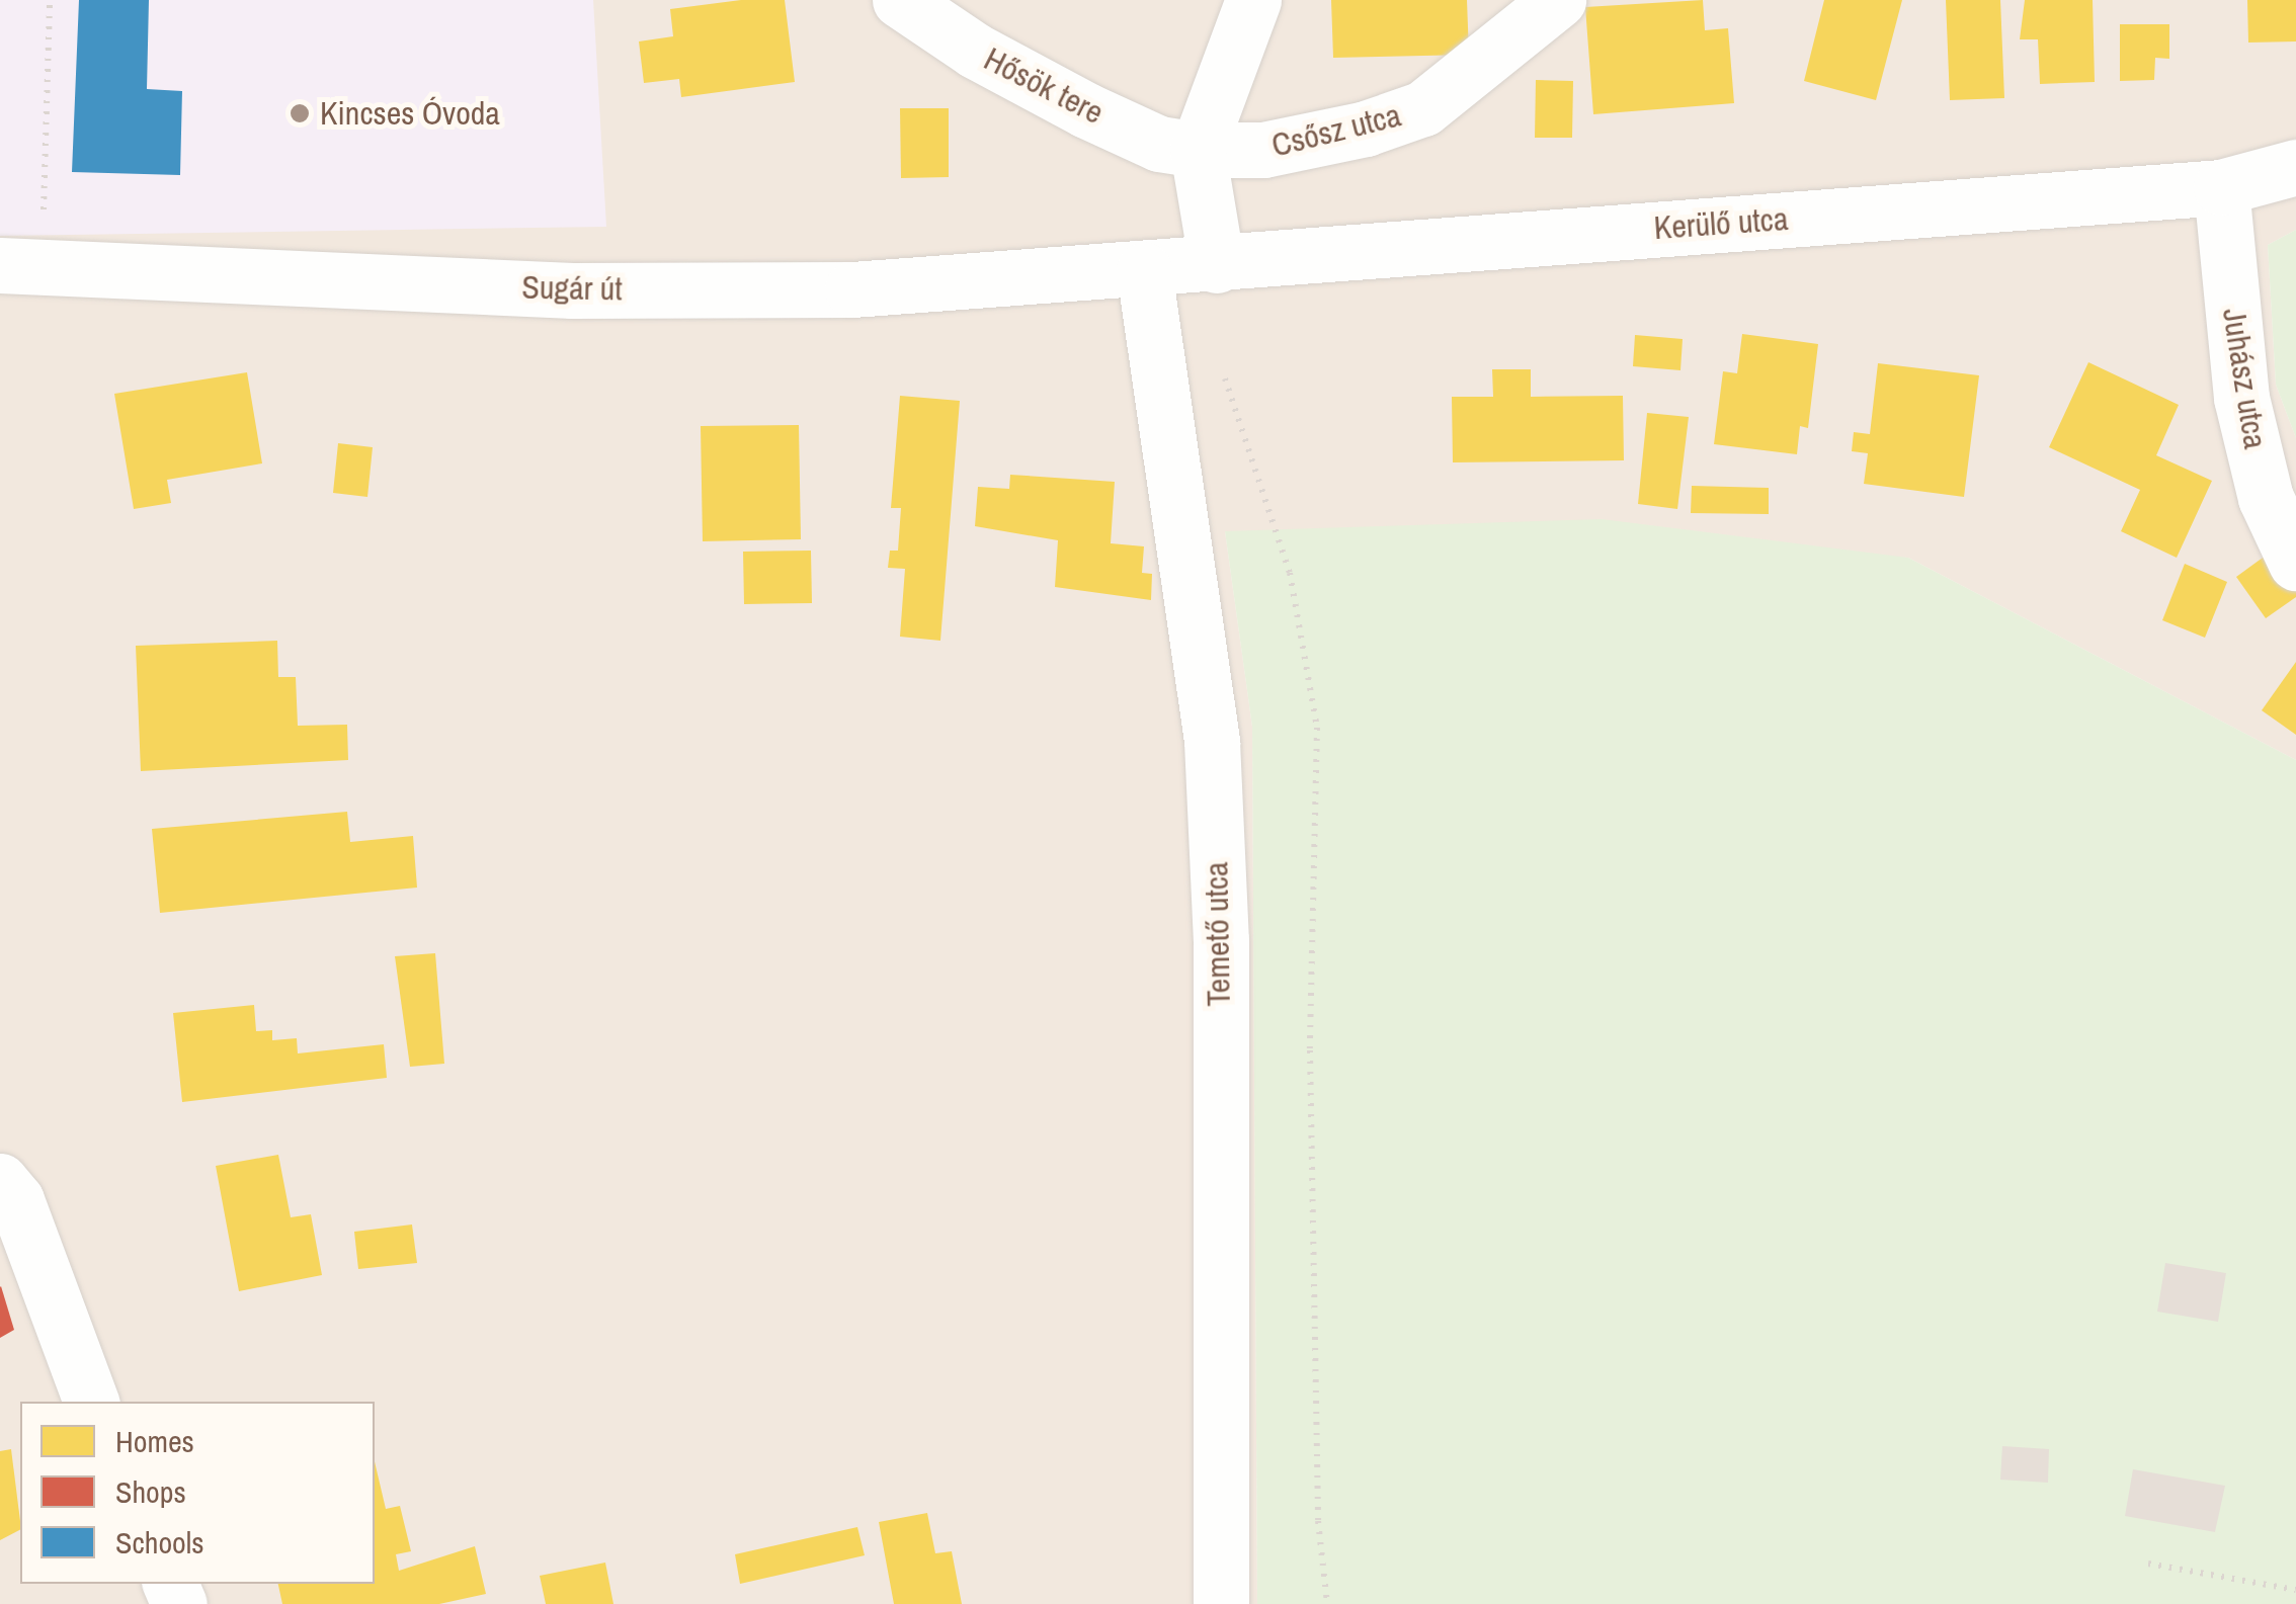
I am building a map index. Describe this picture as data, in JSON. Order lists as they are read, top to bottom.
{
  "streets": {
    "street": [
      "Hősök tere",
      "Csősz utca",
      "Kerülő utca",
      "Sugár út",
      "Juhász utca",
      "Temető utca"
    ]
  },
  "crossings": [
    ["Hősök tere", "Csősz utca"],
    ["Kerülő utca", "Sugár út"],
    ["Kerülő utca", "Juhász utca"],
    ["Kerülő utca", "Temető utca"],
    ["Sugár út", "Temető utca"]
  ],
  "places": ["Kincses Óvoda"],
  "legend": ["Homes", "Shops", "Schools"]
}
